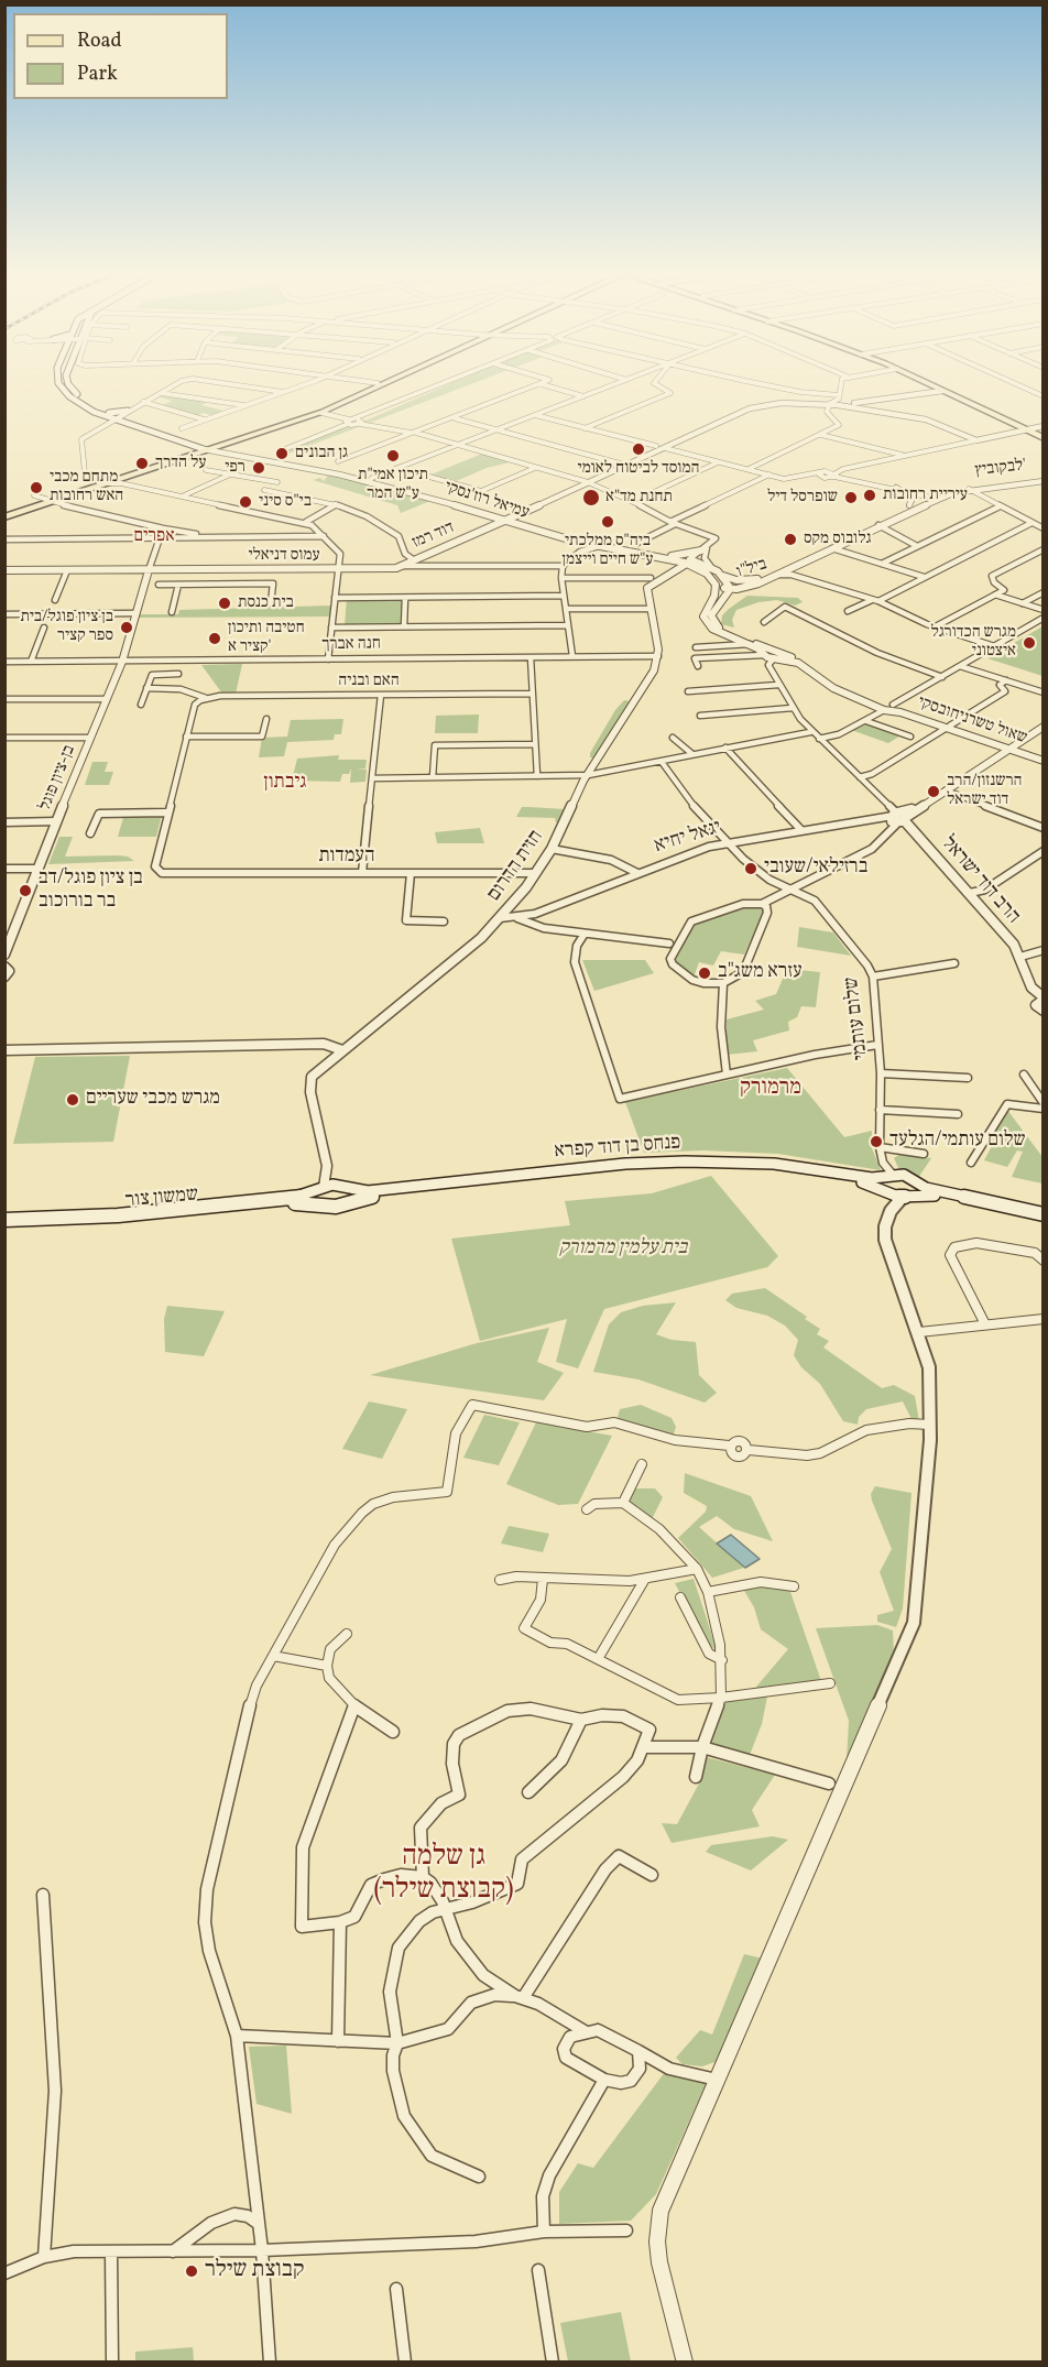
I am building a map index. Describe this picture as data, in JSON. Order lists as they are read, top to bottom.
{
  "streets": {
    "main road": ["פנחס בן דוד קפרא", "שמשון צור"],
    "street": [
      "לבקוביץ'",
      "עמיאל רוז'נסקי",
      "דוד רמז",
      "עמוס דניאלי",
      "ביל\"ו",
      "חנה אברך",
      "האם ובניה",
      "שאול טשרניחובסקי",
      "בן-ציון פוגל",
      "יגאל יחיא",
      "העמדות",
      "חזית הדרום",
      "הרב דוד ישראל",
      "שלום עותמי"
    ]
  },
  "crossings": [
    ["לבקוביץ'", "ביל\"ו"],
    ["עמיאל רוז'נסקי", "דוד רמז"],
    ["דוד רמז", "עמוס דניאלי"],
    ["עמוס דניאלי", "בן-ציון פוגל"],
    ["חנה אברך", "בן-ציון פוגל"],
    ["חנה אברך", "חזית הדרום"],
    ["שאול טשרניחובסקי", "הרב דוד ישראל"],
    ["יגאל יחיא", "חזית הדרום"],
    ["יגאל יחיא", "הרב דוד ישראל"],
    ["יגאל יחיא", "שלום עותמי"],
    ["העמדות", "חזית הדרום"],
    ["שלום עותמי", "פנחס בן דוד קפרא"],
    ["פנחס בן דוד קפרא", "שמשון צור"]
  ],
  "districts": [
    "אפרים",
    "גיבתון",
    "מרמורק",
    "גן שלמה (קבוצת שילר)"
  ],
  "parks": ["בית עלמין מרמורק"],
  "places": [
    "המוסד לביטוח לאומי",
    "גן הבונים",
    "תיכון אמי\"ת ע\"ש המר",
    "על הדרך",
    "רפי",
    "מתחם מכבי האש רחובות",
    "עיריית רחובות",
    "תחנת מד\"א",
    "שופרסל דיל",
    "בי\"ס סיני",
    "ביה\"ס ממלכתי ע\"ש חיים וייצמן",
    "גלובוס מקס",
    "בית כנסת",
    "בן ציון פוגל/בית ספר קציר",
    "חטיבה ותיכון קציר א'",
    "מגרש הכדורגל איצטוני",
    "הרשנזון/הרב דוד ישראל",
    "ברזילאי/שעובי",
    "בן ציון פוגל/דב בר בורוכוב",
    "עזרא משג\"ב",
    "מגרש מכבי שעריים",
    "שלום עותמי/הגלעד",
    "קבוצת שילר"
  ],
  "legend": ["Road", "Park"]
}
